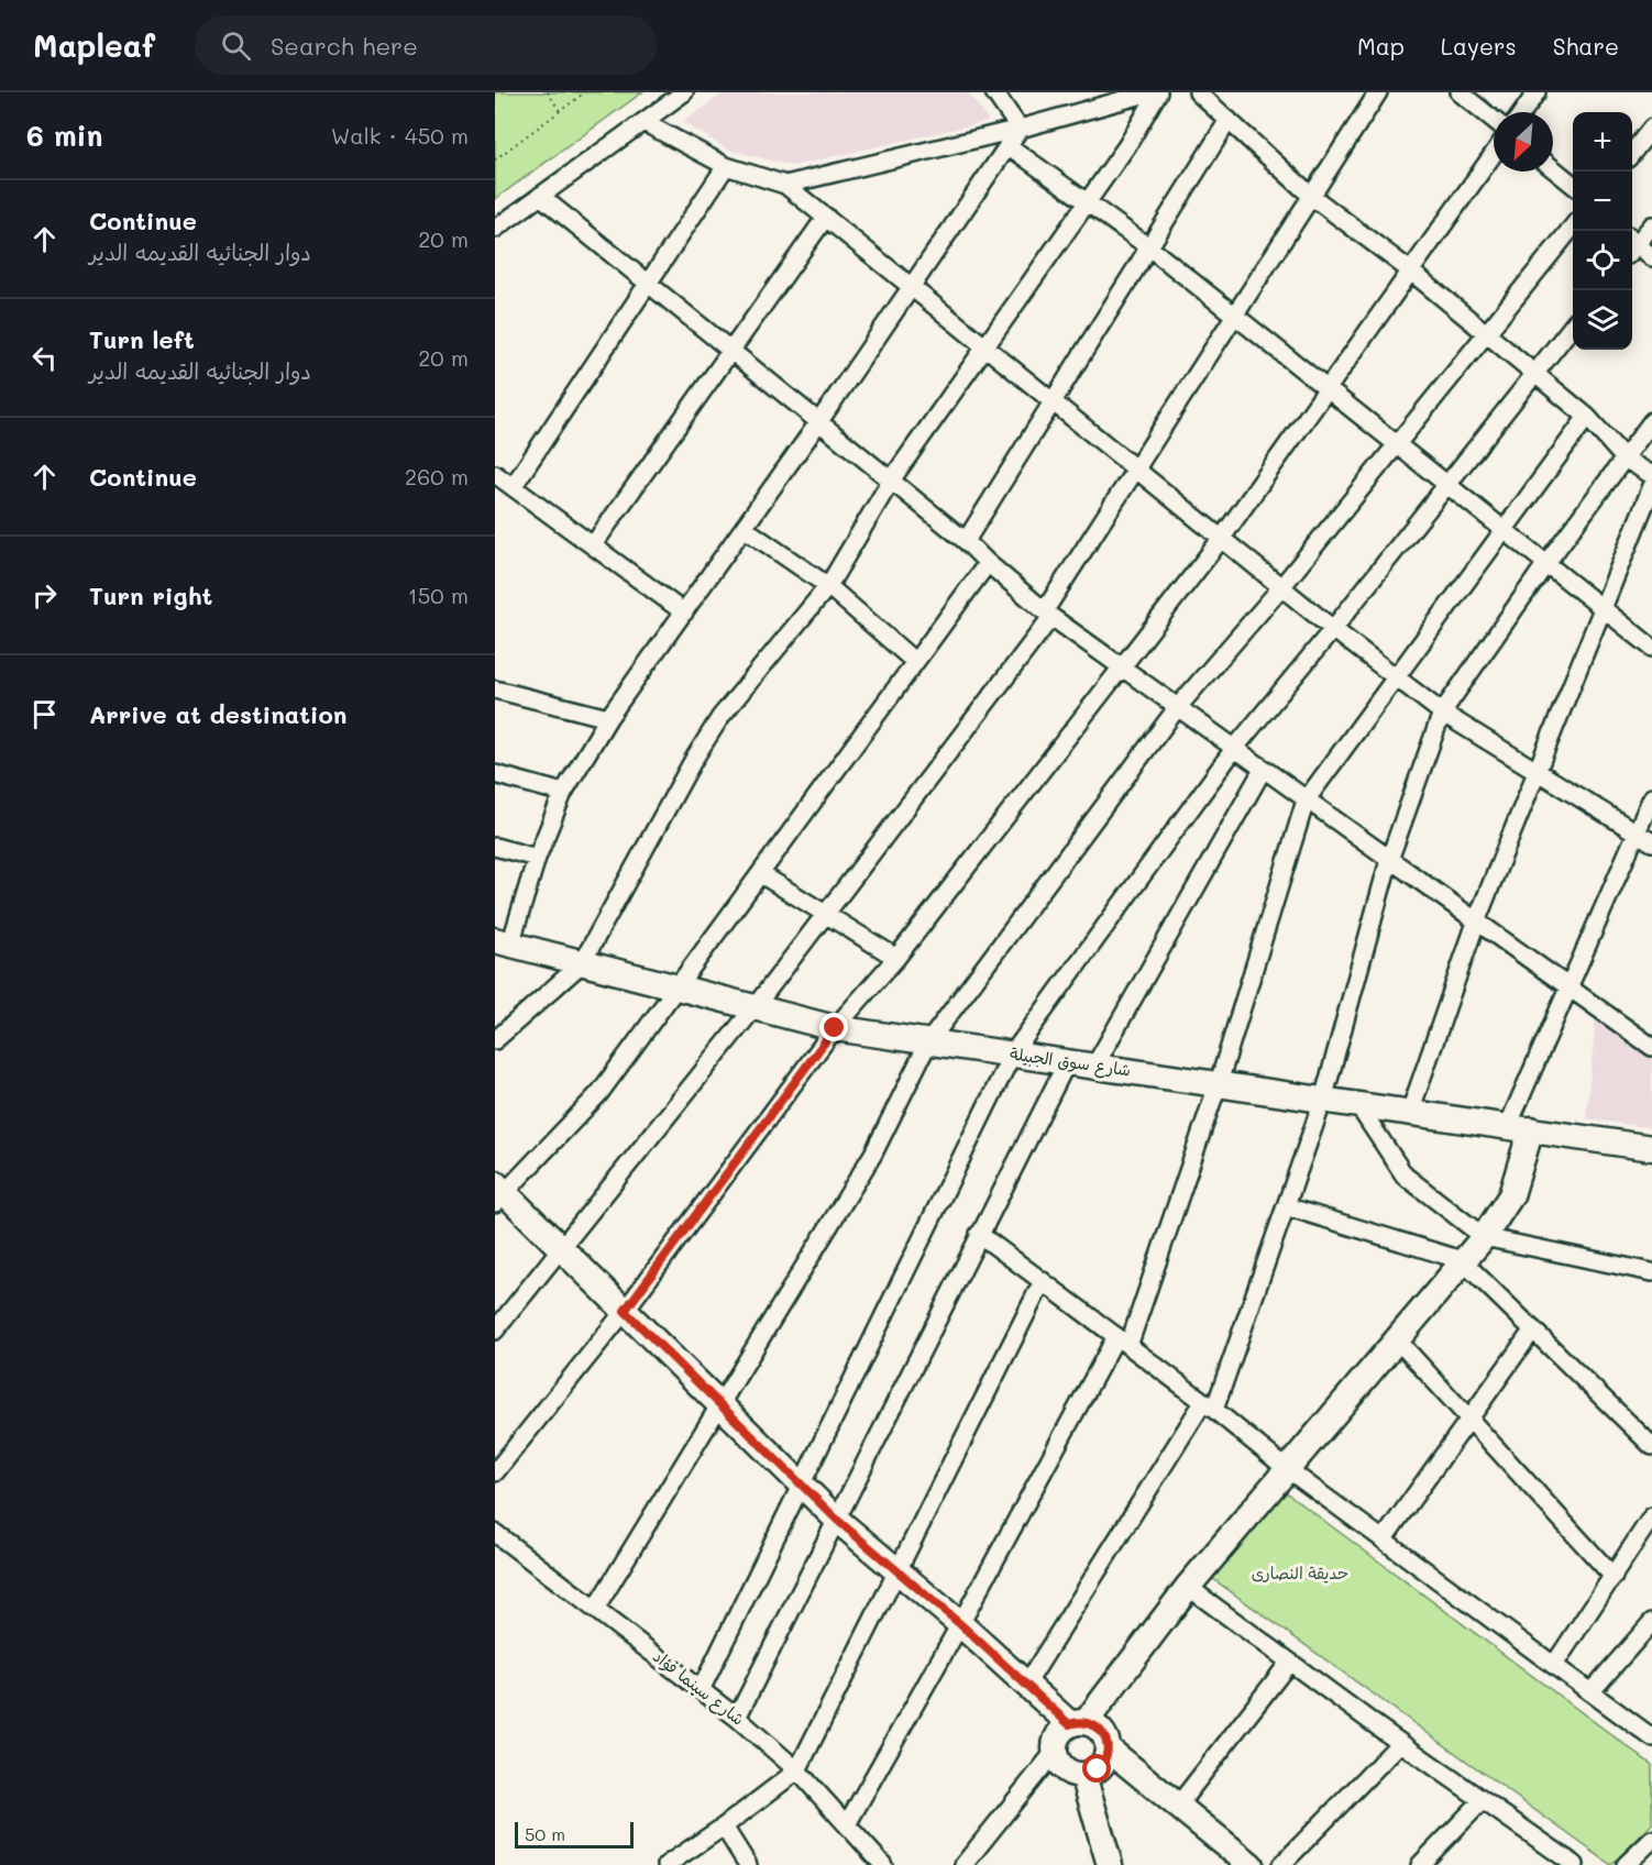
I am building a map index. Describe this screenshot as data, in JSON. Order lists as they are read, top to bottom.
{
  "streets": {
    "street": ["شارع سوق الجبيلة", "شارع سينما فؤاد"]
  },
  "parks": ["حديقة النصارى"],
  "scale_bar": "50 m",
  "north": "bottom left",
  "page": {
    "header": "Mapleaf",
    "search": "Search here",
    "nav": ["Map", "Layers", "Share"],
    "heading": ["6 min", "Walk · 450 m"],
    "map_buttons": ["+", "−"],
    "list": [
      ["Continue", "دوار الجنائيه القديمه الدير", "20 m"],
      ["Turn left", "دوار الجنائيه القديمه الدير", "20 m"],
      ["Continue", "260 m"],
      ["Turn right", "150 m"],
      "Arrive at destination"
    ],
    "scale": "50 m"
  }
}
